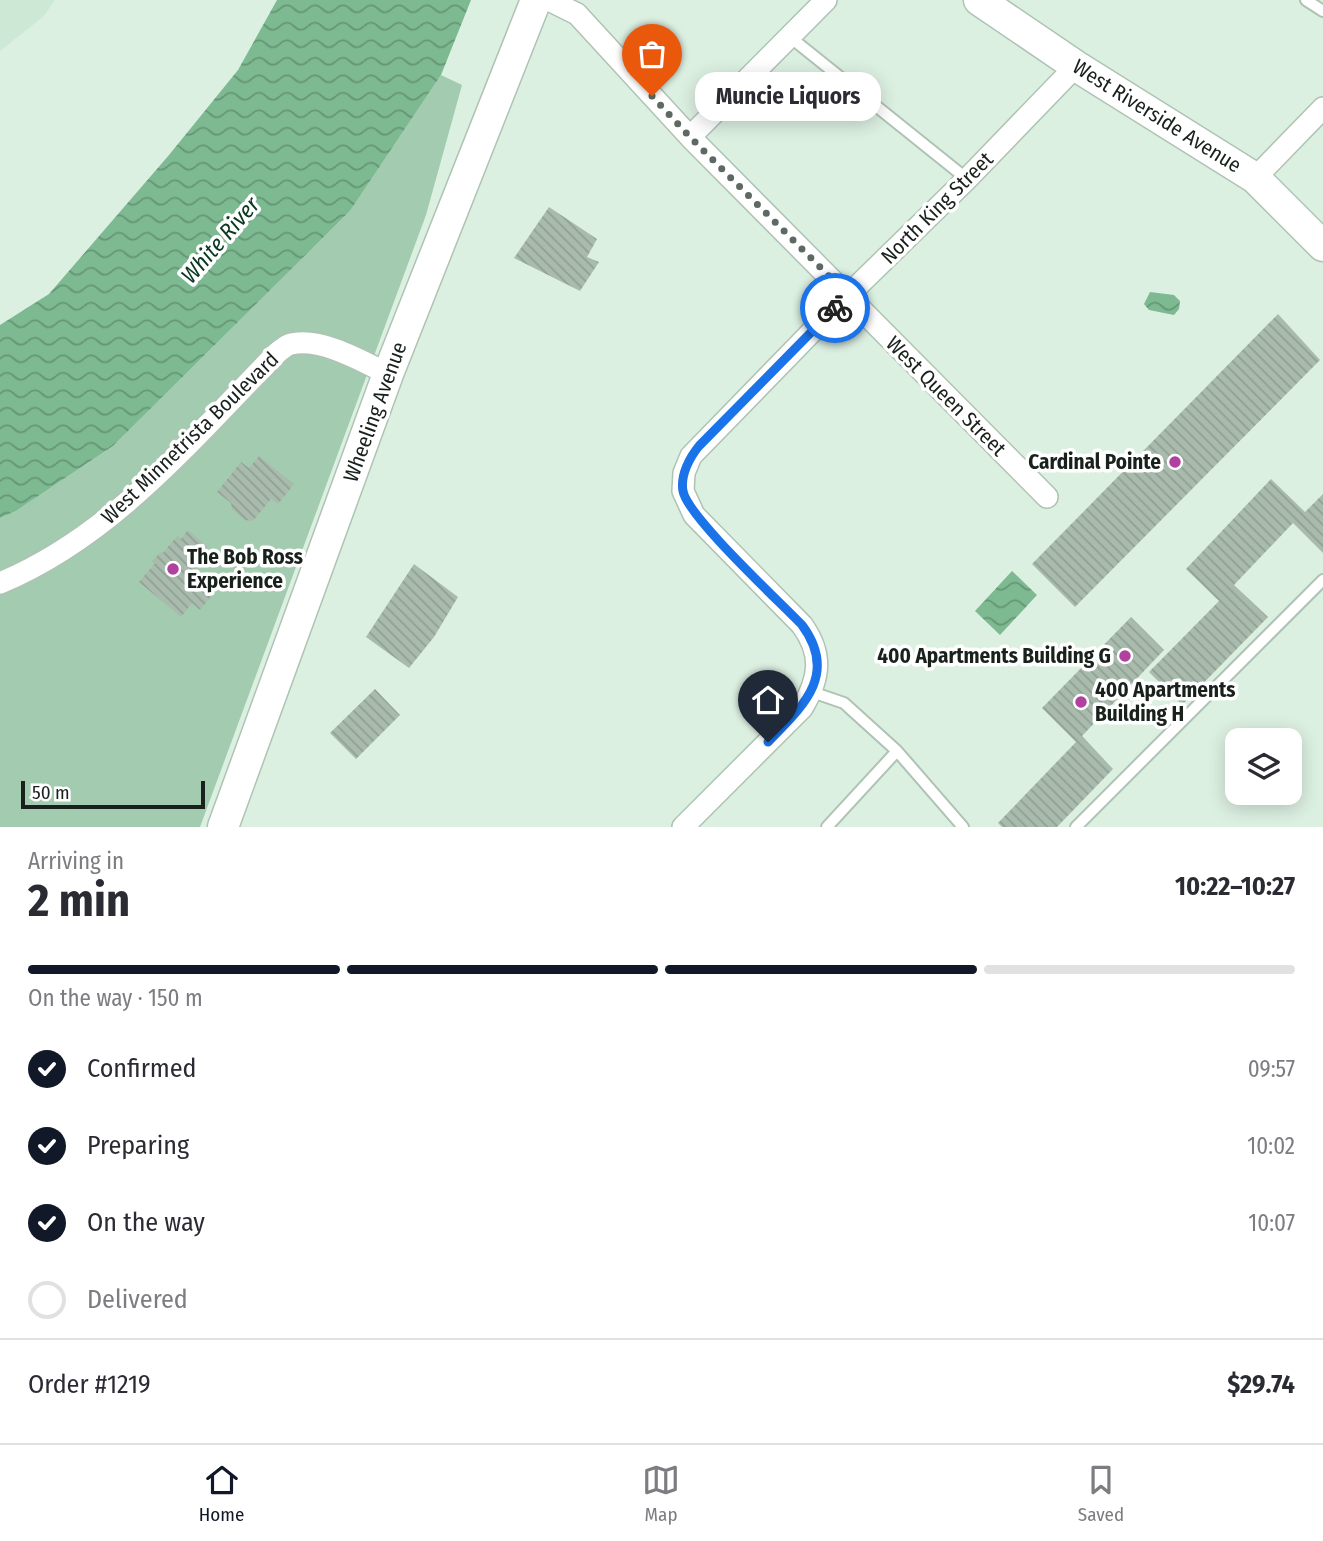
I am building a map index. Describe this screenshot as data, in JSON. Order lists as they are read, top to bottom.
{
  "streets": {
    "main road": ["West Riverside Avenue", "Wheeling Avenue"],
    "street": ["North King Street", "West Queen Street", "West Minnetrista Boulevard"]
  },
  "crossings": [
    ["West Riverside Avenue", "North King Street"],
    ["North King Street", "West Queen Street"],
    ["Wheeling Avenue", "West Minnetrista Boulevard"]
  ],
  "water": ["White River"],
  "places": [
    "Muncie Liquors",
    "Cardinal Pointe",
    "The Bob Ross Experience",
    "400 Apartments Building G",
    "400 Apartments Building H"
  ],
  "scale_bar": "50 m",
  "page": {
    "bubble": "Muncie Liquors",
    "scale": "50 m",
    "heading": ["2 min", "Arriving in", "10:22–10:27"],
    "panel": ["Order #1219", "$29.74"],
    "bar": "On the way · 150 m",
    "list": [
      ["Confirmed", "09:57"],
      ["Preparing", "10:02"],
      ["On the way", "10:07"],
      "Delivered"
    ],
    "tabs": ["Home", "Map", "Saved"]
  }
}
